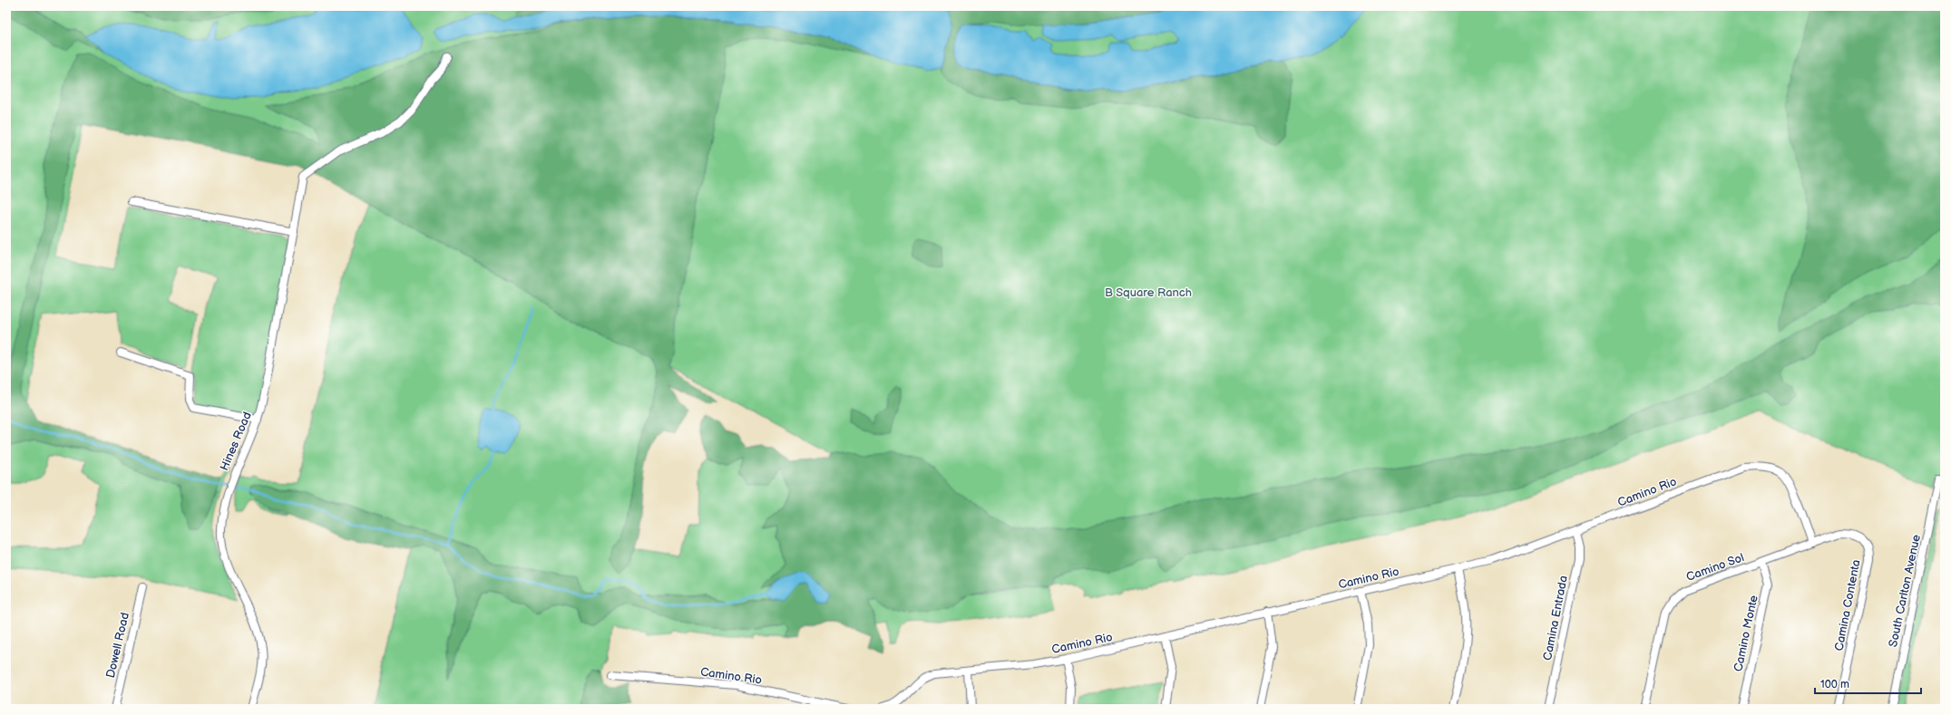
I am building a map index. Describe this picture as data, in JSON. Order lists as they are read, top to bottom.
{
  "streets": {
    "street": [
      "Hines Road",
      "Camino Rio",
      "Camino Sol",
      "South Carlton Avenue",
      "Camina Contenta",
      "Camina Entrada",
      "Camino Monte",
      "Dowell Road"
    ]
  },
  "crossings": [
    ["Camino Rio", "Camino Sol"],
    ["Camino Rio", "Camina Contenta"],
    ["Camino Rio", "Camina Entrada"],
    ["Camino Sol", "Camina Contenta"],
    ["Camino Sol", "Camino Monte"]
  ],
  "parks": ["B Square Ranch"],
  "scale_bar": "100 m"
}
